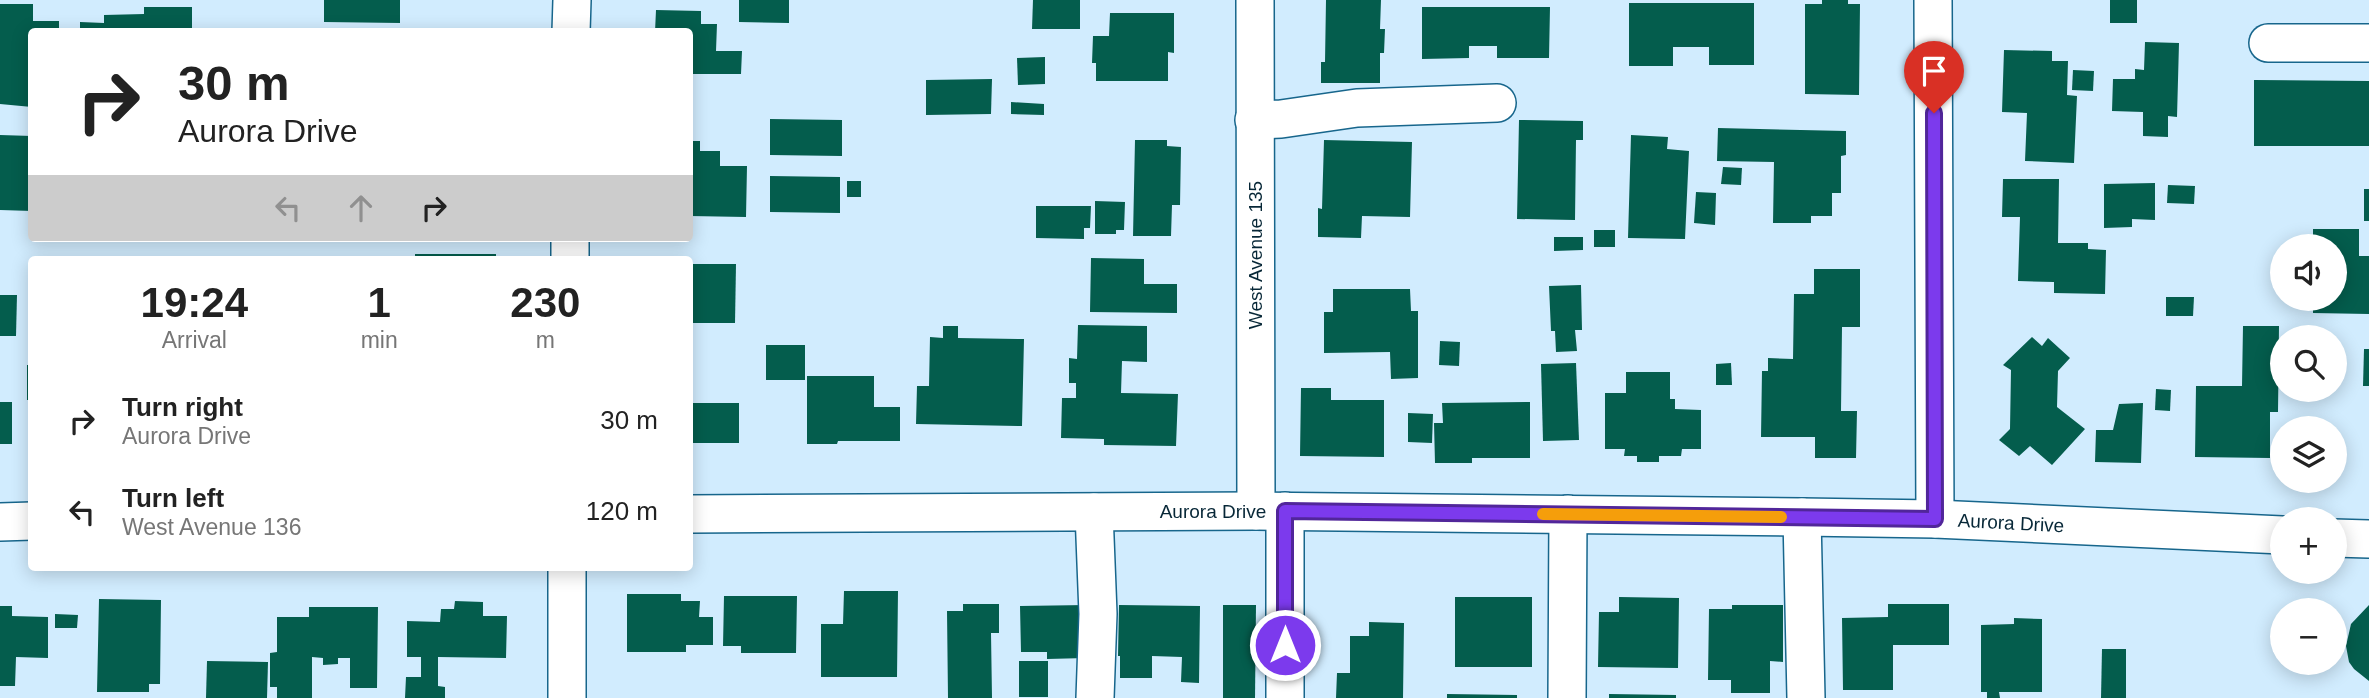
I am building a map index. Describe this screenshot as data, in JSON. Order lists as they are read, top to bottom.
{
  "streets": {
    "street": ["West Avenue 135", "Aurora Drive"]
  },
  "crossings": [
    ["West Avenue 135", "Aurora Drive"]
  ],
  "page": {
    "turn": ["30 m", "Aurora Drive"],
    "map_buttons": ["+", "−"],
    "eta": [
      "19:24",
      "Arrival",
      "1",
      "min",
      "230",
      "m"
    ],
    "list": [
      {
        "name": "Turn right",
        "note": "Aurora Drive",
        "value": "30 m"
      },
      {
        "name": "Turn left",
        "note": "West Avenue 136",
        "value": "120 m"
      }
    ]
  }
}
